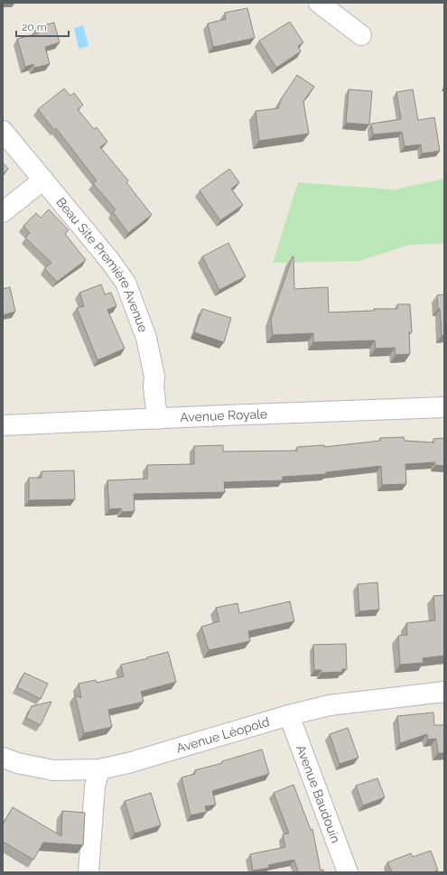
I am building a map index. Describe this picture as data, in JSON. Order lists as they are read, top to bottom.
{
  "streets": {
    "street": [
      "Beau Site Première Avenue",
      "Avenue Royale",
      "Avenue Léopold",
      "Avenue Baudouin"
    ]
  },
  "crossings": [
    ["Beau Site Première Avenue", "Avenue Royale"],
    ["Avenue Léopold", "Avenue Baudouin"]
  ],
  "scale_bar": "20 m"
}
